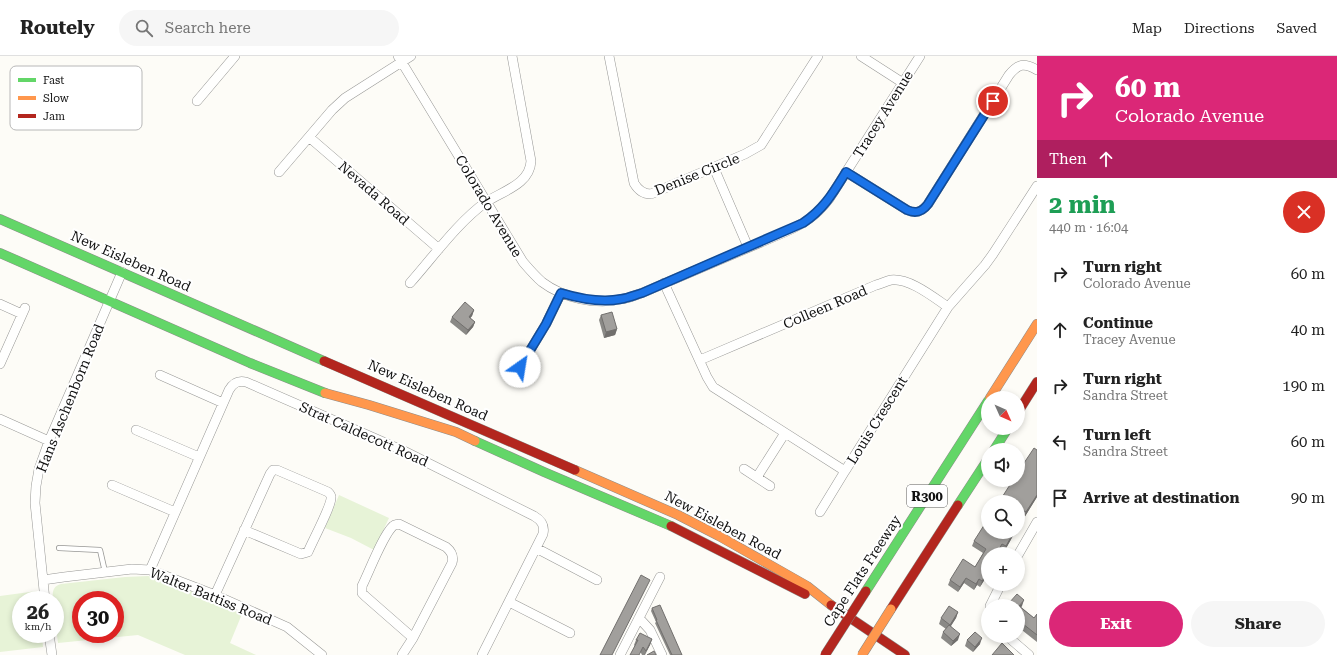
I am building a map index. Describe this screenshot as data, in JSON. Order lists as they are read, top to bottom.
{
  "streets": {
    "main road": ["New Eisleben Road", "R300", "Cape Flats Freeway"],
    "street": [
      "Tracey Avenue",
      "Denise Circle",
      "Nevada Road",
      "Colorado Avenue",
      "Colleen Road",
      "Hans Aschenborn Road",
      "Louis Crescent",
      "Strat Caldecott Road",
      "Walter Battiss Road"
    ]
  },
  "crossings": [
    ["Tracey Avenue", "Colorado Avenue"],
    ["Tracey Avenue", "Louis Crescent"],
    ["New Eisleben Road", "Hans Aschenborn Road"],
    ["Colleen Road", "Louis Crescent"],
    ["Hans Aschenborn Road", "Walter Battiss Road"],
    ["Strat Caldecott Road", "Walter Battiss Road"]
  ],
  "legend": ["Fast", "Slow", "Jam"],
  "north": "bottom right",
  "page": {
    "header": "Routely",
    "search": "Search here",
    "nav": ["Map", "Directions", "Saved"],
    "turn": ["60 m", "Colorado Avenue"],
    "then": "Then",
    "heading": ["2 min", "440 m · 16:04"],
    "list": [
      {
        "name": "Turn right",
        "note": "Colorado Avenue",
        "value": "60 m"
      },
      {
        "name": "Continue",
        "note": "Tracey Avenue",
        "value": "40 m"
      },
      {
        "name": "Turn right",
        "note": "Sandra Street",
        "value": "190 m"
      },
      {
        "name": "Turn left",
        "note": "Sandra Street",
        "value": "60 m"
      },
      {
        "name": "Arrive at destination",
        "value": "90 m"
      }
    ],
    "map_buttons": ["+", "−"],
    "speed": "26 km/h",
    "limit": "30",
    "buttons": ["Exit", "Share"]
  }
}
